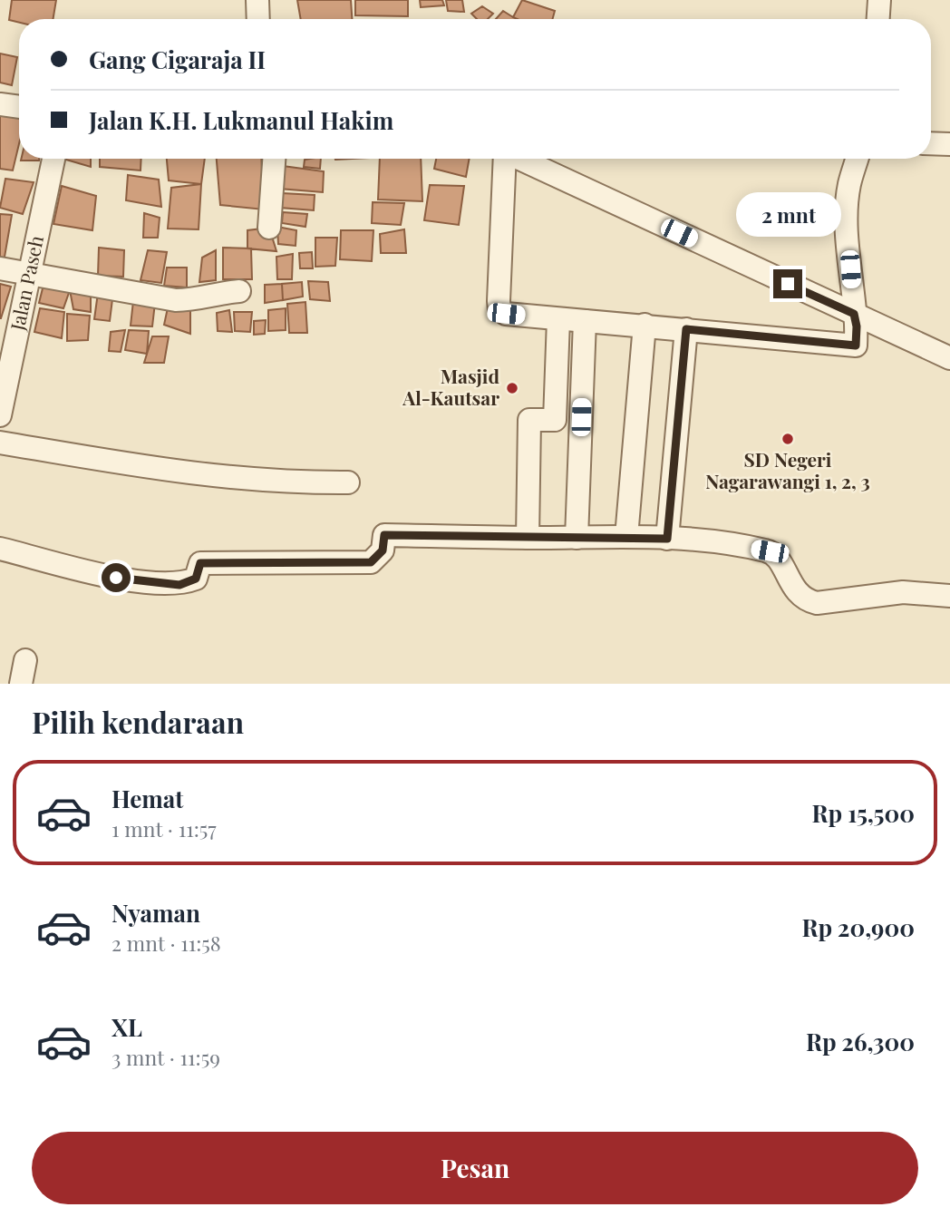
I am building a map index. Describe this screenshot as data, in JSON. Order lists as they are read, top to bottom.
{
  "streets": {
    "street": ["Jalan Paseh"]
  },
  "places": ["Masjid Al-Kautsar", "SD Negeri Nagarawangi 1, 2, 3"],
  "page": {
    "banner": ["Gang Cigaraja II", "Jalan K.H. Lukmanul Hakim"],
    "bubble": "2 mnt",
    "heading": "Pilih kendaraan",
    "list": [
      {
        "name": "Hemat",
        "note": "1 mnt · 11:57",
        "value": "Rp 15,500"
      },
      {
        "name": "Nyaman",
        "note": "2 mnt · 11:58",
        "value": "Rp 20,900"
      },
      {
        "name": "XL",
        "note": "3 mnt · 11:59",
        "value": "Rp 26,300"
      }
    ],
    "buttons": "Pesan"
  }
}
